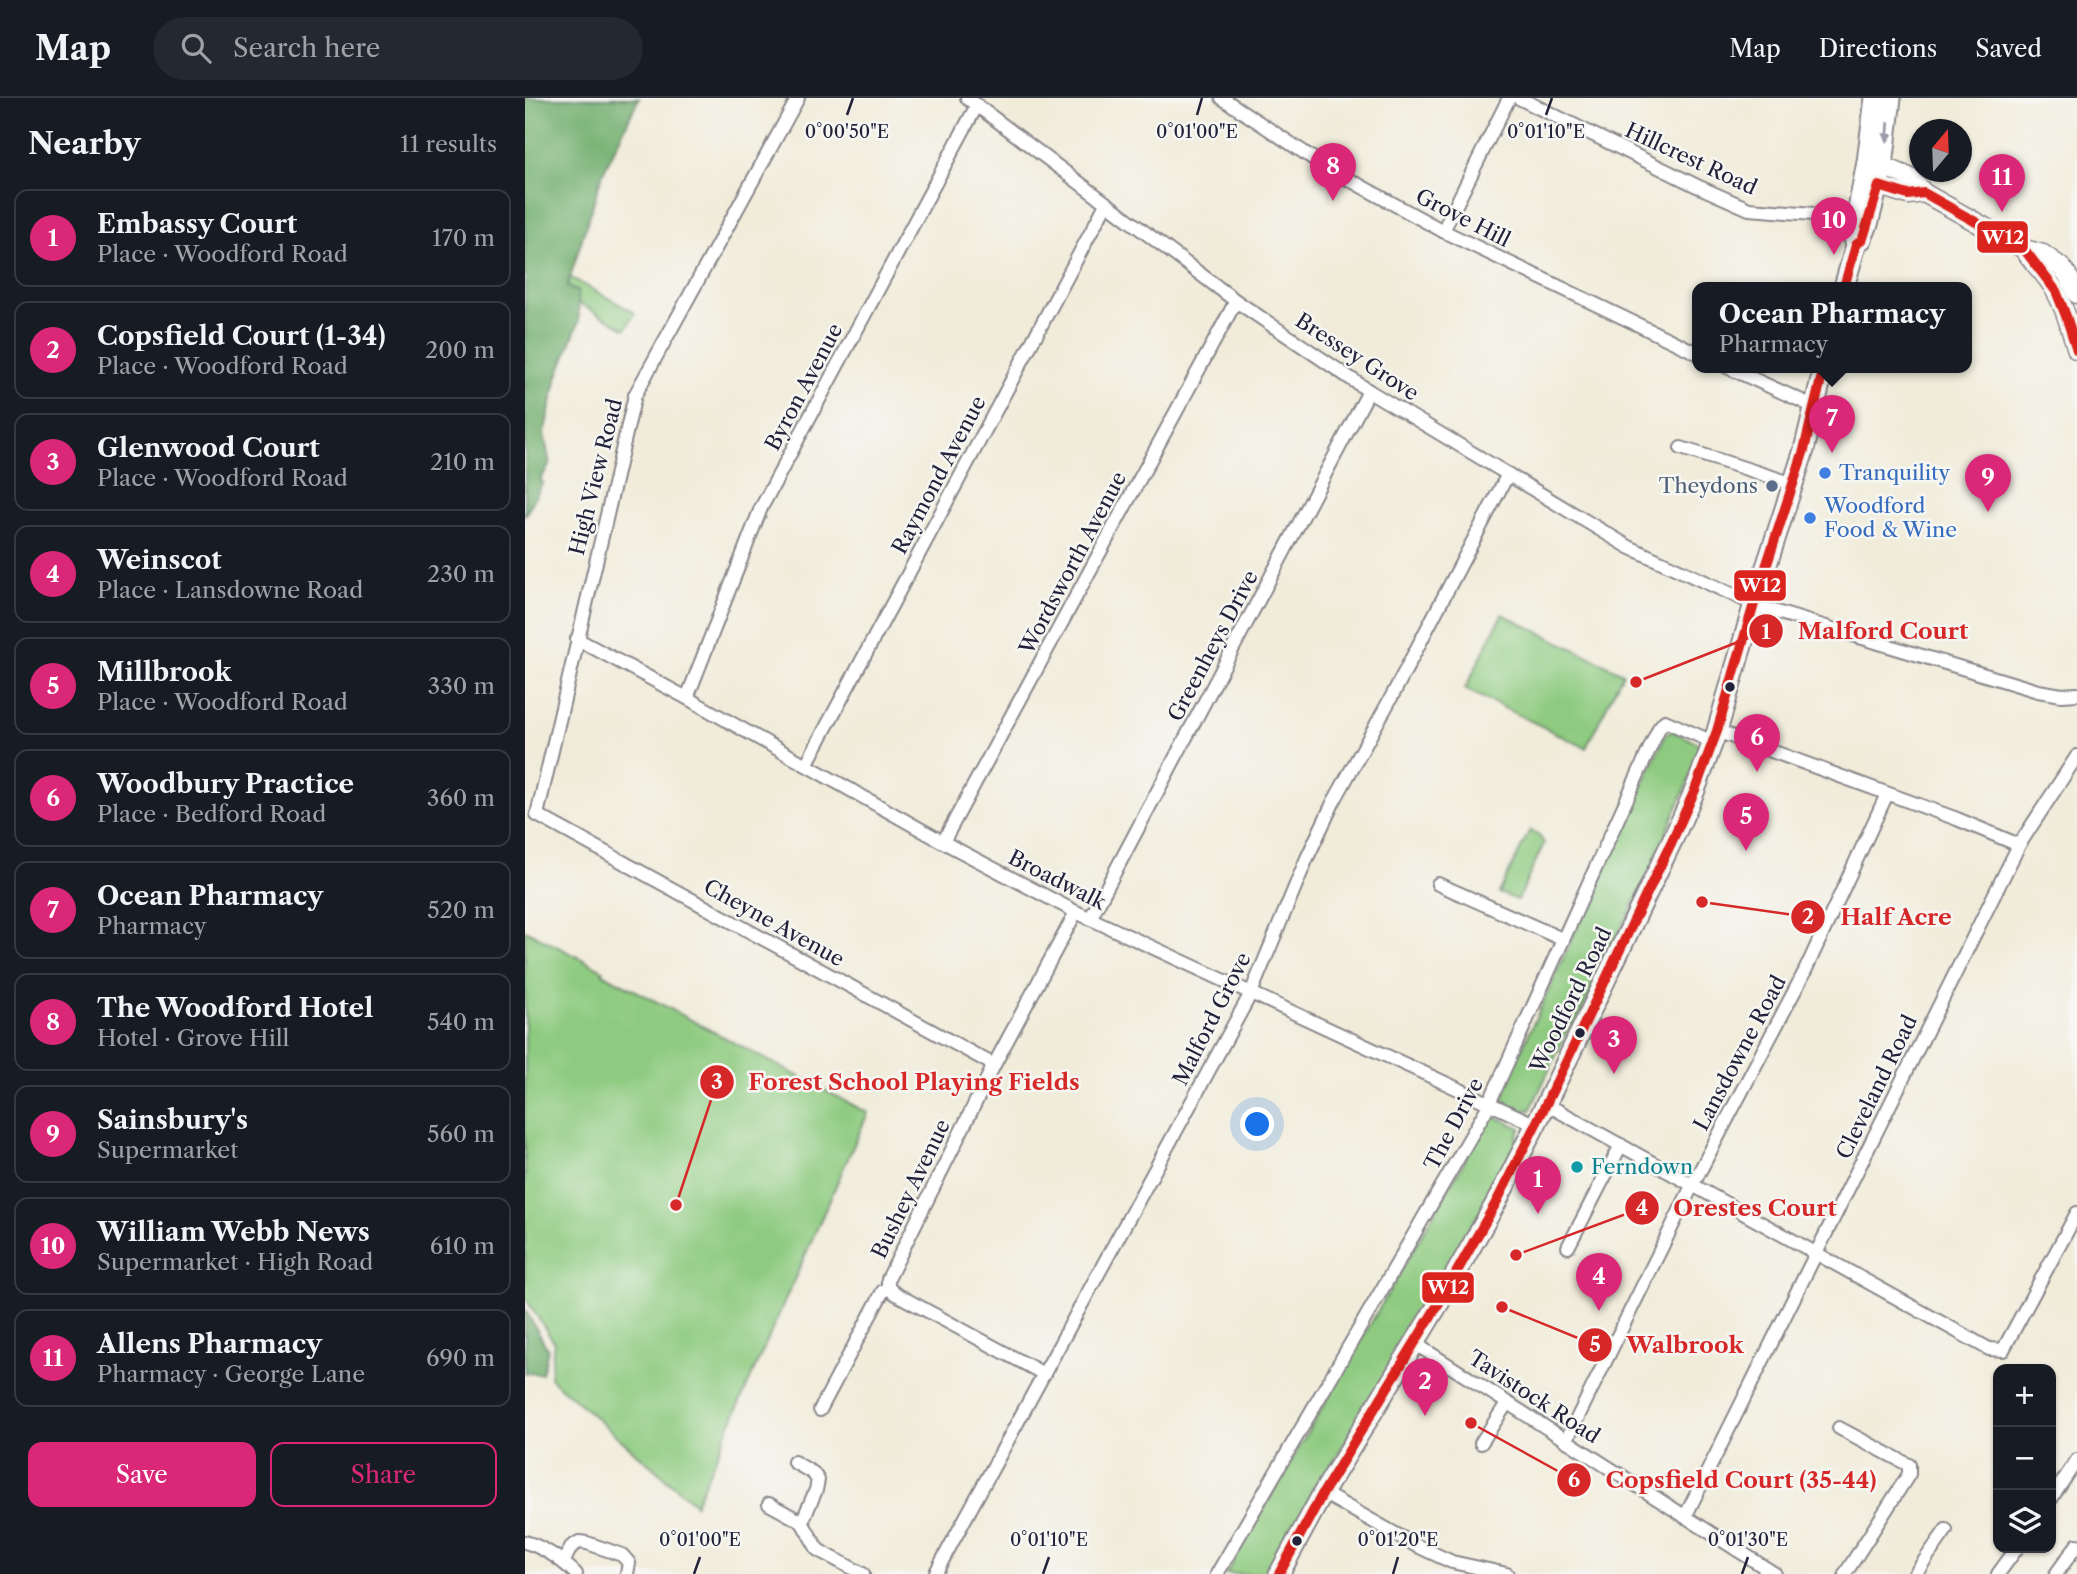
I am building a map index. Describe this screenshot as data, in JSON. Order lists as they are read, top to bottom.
{
  "streets": {
    "main road": ["Woodford Road"],
    "street": [
      "Hillcrest Road",
      "Grove Hill",
      "Bressey Grove",
      "Byron Avenue",
      "Raymond Avenue",
      "High View Road",
      "Wordsworth Avenue",
      "Greenheys Drive",
      "Broadwalk",
      "Cheyne Avenue",
      "Malford Grove",
      "Lansdowne Road",
      "Cleveland Road",
      "The Drive",
      "Bushey Avenue",
      "Tavistock Road"
    ]
  },
  "crossings": [
    ["Bressey Grove", "Byron Avenue"],
    ["Bressey Grove", "Raymond Avenue"],
    ["Bressey Grove", "Wordsworth Avenue"],
    ["Bressey Grove", "Greenheys Drive"],
    ["Bressey Grove", "Woodford Road"],
    ["Bressey Grove", "Malford Grove"],
    ["Byron Avenue", "Broadwalk"],
    ["Raymond Avenue", "Broadwalk"],
    ["High View Road", "Broadwalk"],
    ["High View Road", "Cheyne Avenue"],
    ["Wordsworth Avenue", "Broadwalk"],
    ["Greenheys Drive", "Broadwalk"],
    ["Broadwalk", "Woodford Road"],
    ["Broadwalk", "Malford Grove"],
    ["Broadwalk", "The Drive"],
    ["Broadwalk", "Bushey Avenue"],
    ["Cheyne Avenue", "Bushey Avenue"],
    ["Woodford Road", "The Drive"],
    ["Woodford Road", "Tavistock Road"],
    ["Malford Grove", "Bushey Avenue"],
    ["Lansdowne Road", "Tavistock Road"],
    ["Cleveland Road", "Tavistock Road"]
  ],
  "places": [
    "Tranquility",
    "Theydons",
    "Woodford Food & Wine",
    "Malford Court",
    "Half Acre",
    "Ferndown",
    "Forest School Playing Fields",
    "Orestes Court",
    "Walbrook",
    "Copsfield Court (35-44)"
  ],
  "lines": ["transit line W12"],
  "north": "top",
  "page": {
    "header": "Map",
    "search": "Search here",
    "nav": ["Map", "Directions", "Saved"],
    "heading": ["Nearby", "11 results"],
    "pins": [
      "8",
      "11",
      "10",
      "7",
      "9",
      "6",
      "5",
      "3",
      "1",
      "4",
      "2"
    ],
    "list": [
      {
        "mark": "1",
        "name": "Embassy Court",
        "note": "Place · Woodford Road",
        "value": "170 m"
      },
      {
        "mark": "2",
        "name": "Copsfield Court (1-34)",
        "note": "Place · Woodford Road",
        "value": "200 m"
      },
      {
        "mark": "3",
        "name": "Glenwood Court",
        "note": "Place · Woodford Road",
        "value": "210 m"
      },
      {
        "mark": "4",
        "name": "Weinscot",
        "note": "Place · Lansdowne Road",
        "value": "230 m"
      },
      {
        "mark": "5",
        "name": "Millbrook",
        "note": "Place · Woodford Road",
        "value": "330 m"
      },
      {
        "mark": "6",
        "name": "Woodbury Practice",
        "note": "Place · Bedford Road",
        "value": "360 m"
      },
      {
        "mark": "7",
        "name": "Ocean Pharmacy",
        "note": "Pharmacy",
        "value": "520 m"
      },
      {
        "mark": "8",
        "name": "The Woodford Hotel",
        "note": "Hotel · Grove Hill",
        "value": "540 m"
      },
      {
        "mark": "9",
        "name": "Sainsbury's",
        "note": "Supermarket",
        "value": "560 m"
      },
      {
        "mark": "10",
        "name": "William Webb News",
        "note": "Supermarket · High Road",
        "value": "610 m"
      },
      {
        "mark": "11",
        "name": "Allens Pharmacy",
        "note": "Pharmacy · George Lane",
        "value": "690 m"
      }
    ],
    "popup": ["Ocean Pharmacy", "Pharmacy"],
    "map_buttons": ["+", "−"],
    "buttons": ["Save", "Share"]
  },
  "coordinates": [
    "0°00'50\"E",
    "0°01'00\"E",
    "0°01'10\"E",
    "0°01'20\"E",
    "0°01'30\"E"
  ]
}
